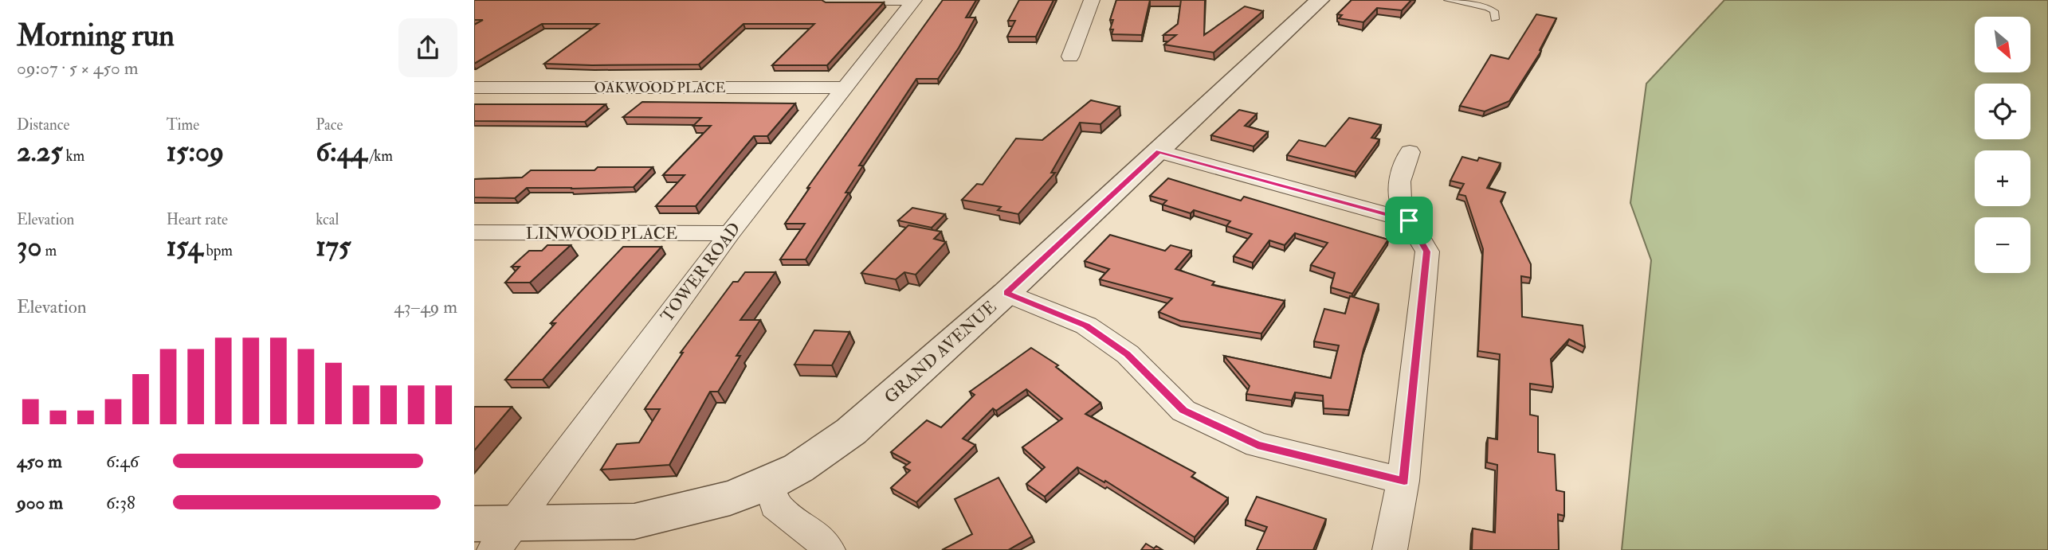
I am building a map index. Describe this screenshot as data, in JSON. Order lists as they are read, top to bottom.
{
  "streets": {
    "street": [
      "OAKWOOD PLACE",
      "LINWOOD PLACE",
      "TOWER ROAD",
      "GRAND AVENUE"
    ]
  },
  "crossings": [
    ["OAKWOOD PLACE", "TOWER ROAD"],
    ["LINWOOD PLACE", "TOWER ROAD"],
    ["TOWER ROAD", "GRAND AVENUE"]
  ],
  "north": "bottom right",
  "page": {
    "heading": ["Morning run", "09:07 · 5 × 450 m"],
    "map_buttons": ["+", "−"],
    "stats": [
      ["Distance", "2.25 km"],
      ["Time", "15:09"],
      ["Pace", "6:44 /km"],
      ["Elevation", "30 m"],
      ["Heart rate", "154 bpm"],
      ["kcal", "175"]
    ],
    "chart": ["Elevation", "43–49 m"],
    "list": [
      {
        "name": "450 m",
        "note": "6:46"
      },
      {
        "name": "900 m",
        "note": "6:38"
      }
    ]
  }
}
